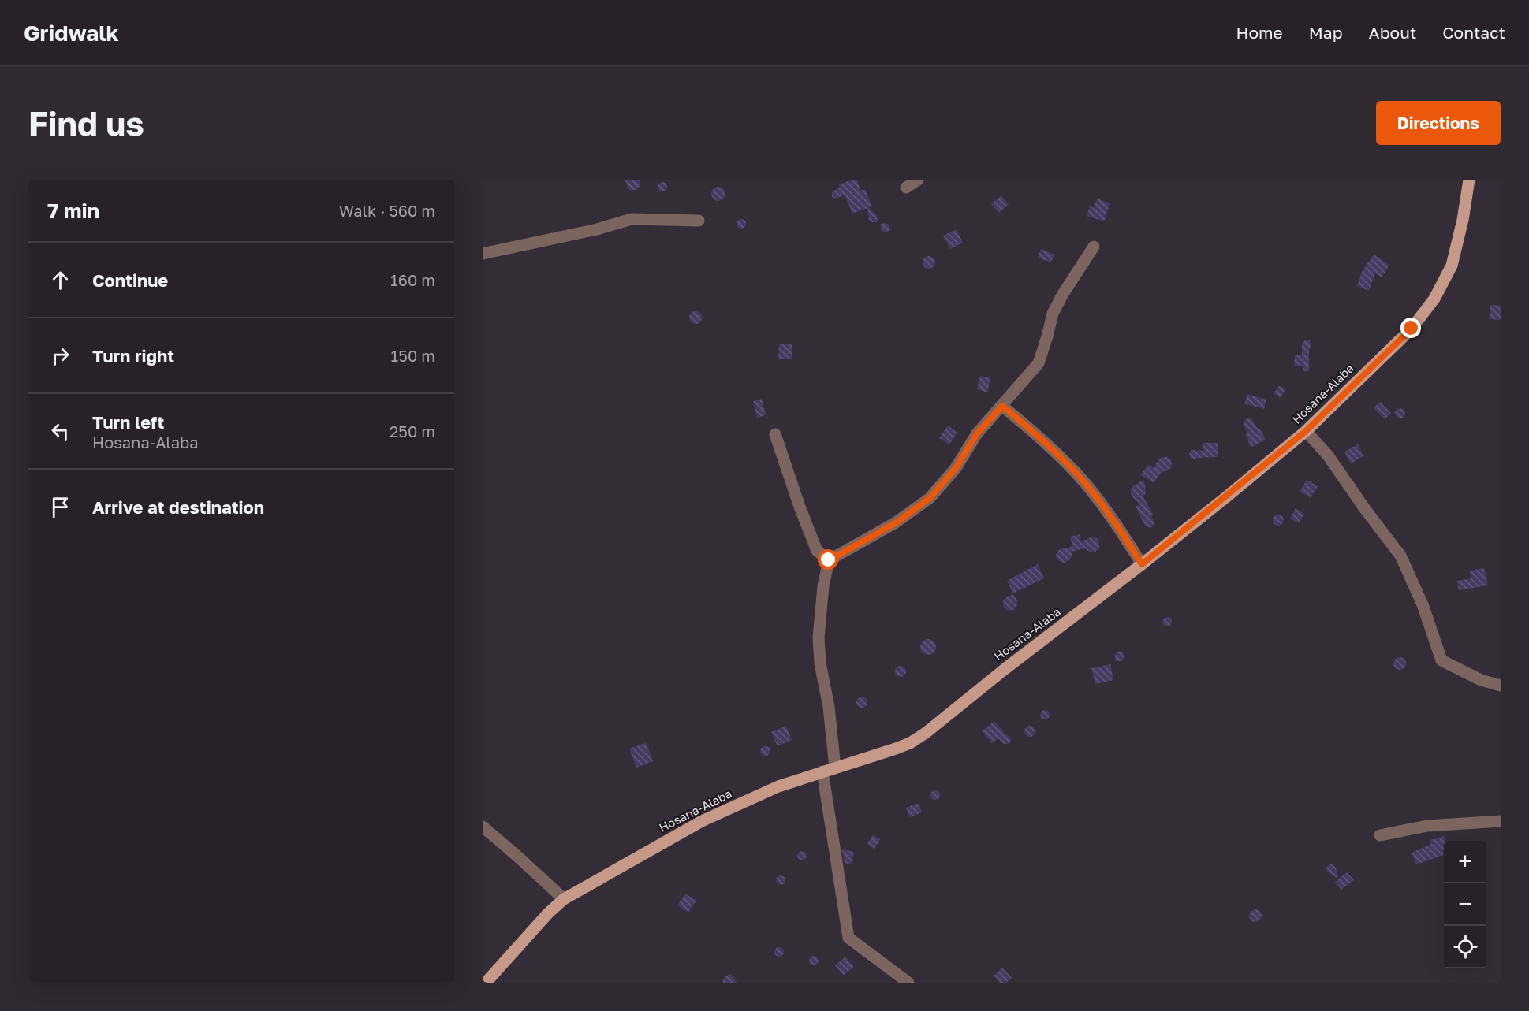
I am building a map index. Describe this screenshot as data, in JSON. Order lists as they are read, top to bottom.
{
  "streets": {
    "main road": ["Hosana-Alaba"]
  },
  "page": {
    "header": "Gridwalk",
    "nav": [
      "Home",
      "Map",
      "About",
      "Contact"
    ],
    "buttons": "Directions",
    "title": "Find us",
    "heading": ["7 min", "Walk · 560 m"],
    "list": [
      ["Continue", "160 m"],
      ["Turn right", "150 m"],
      ["Turn left", "Hosana-Alaba", "250 m"],
      "Arrive at destination"
    ],
    "map_buttons": ["+", "−"]
  }
}
